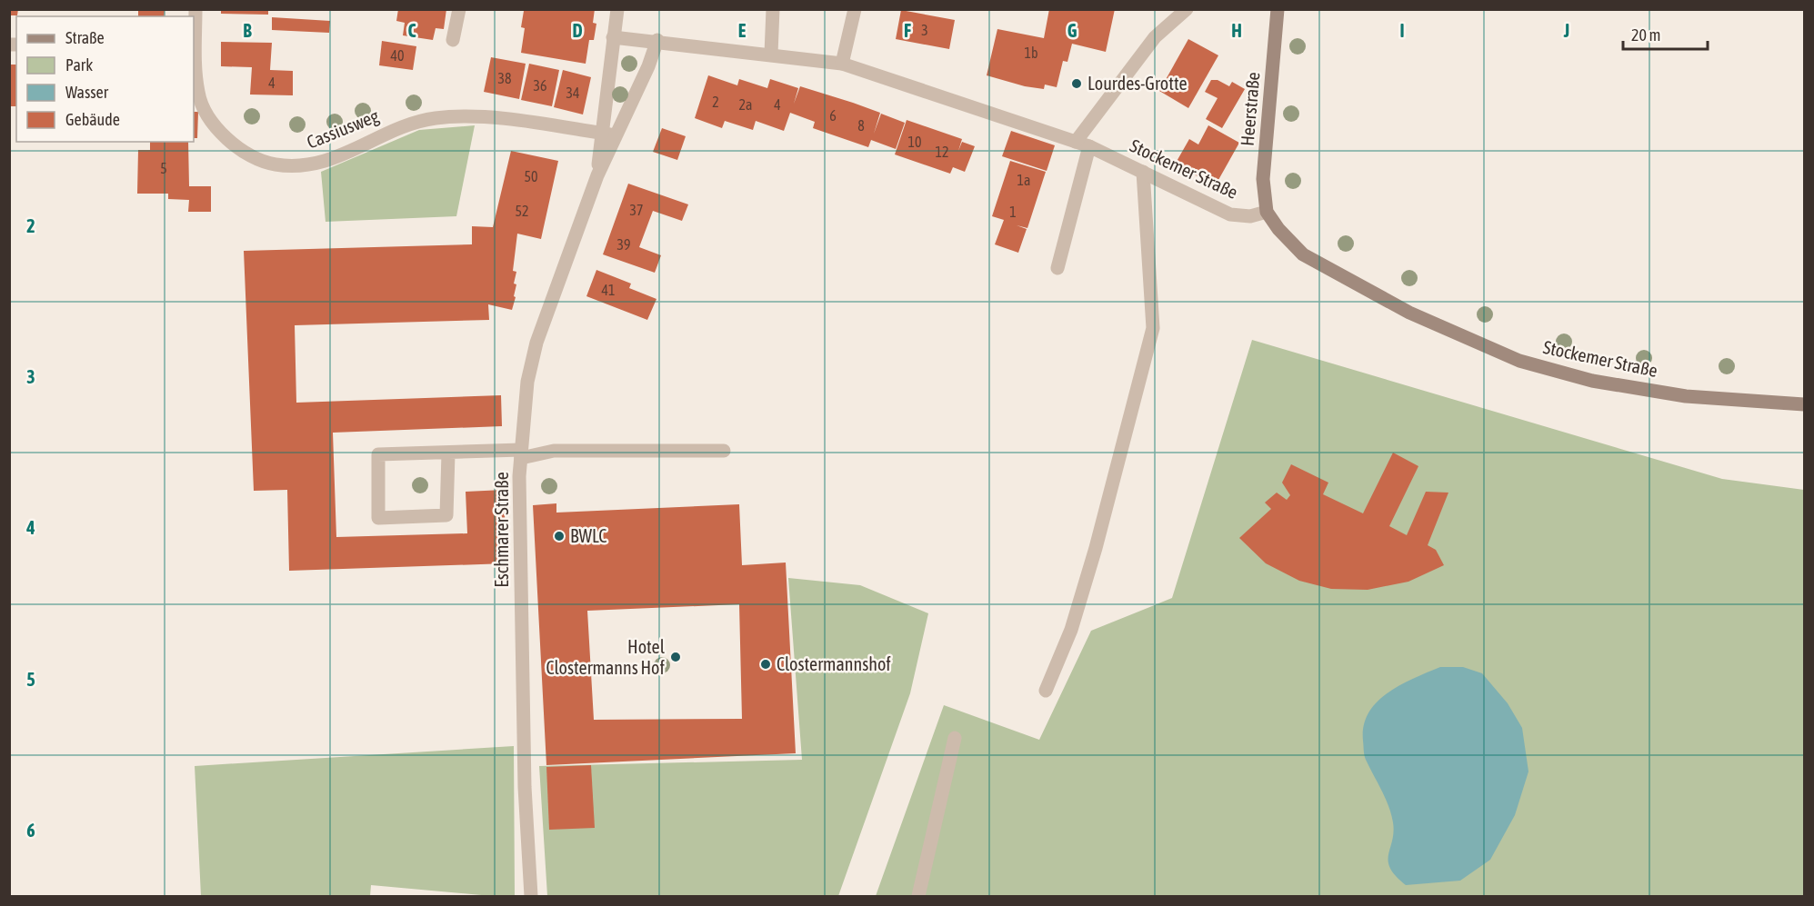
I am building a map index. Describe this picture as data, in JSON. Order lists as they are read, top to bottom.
{
  "streets": {
    "main road": ["Heerstraße", "Stockemer Straße"],
    "street": ["Cassiusweg", "Eschmarer Straße"]
  },
  "crossings": [
    ["Heerstraße", "Stockemer Straße"],
    ["Cassiusweg", "Eschmarer Straße"],
    ["Stockemer Straße", "Eschmarer Straße"]
  ],
  "places": [
    "Lourdes-Grotte",
    "BWLC",
    "Hotel Clostermanns Hof",
    "Clostermannshof"
  ],
  "house_numbers": [
    "3",
    "1b",
    "40",
    "38",
    "4",
    "36",
    "34",
    "2",
    "2a",
    "4",
    "6",
    "8",
    "10",
    "12",
    "5",
    "50",
    "1a",
    "37",
    "52",
    "1",
    "39",
    "41"
  ],
  "legend": [
    "Straße",
    "Park",
    "Wasser",
    "Gebäude"
  ],
  "scale_bar": "20 m",
  "grid": {
    "columns": [
      "B",
      "C",
      "D",
      "E",
      "F",
      "G",
      "H",
      "I",
      "J"
    ],
    "rows": [
      "2",
      "3",
      "4",
      "5",
      "6"
    ]
  }
}
